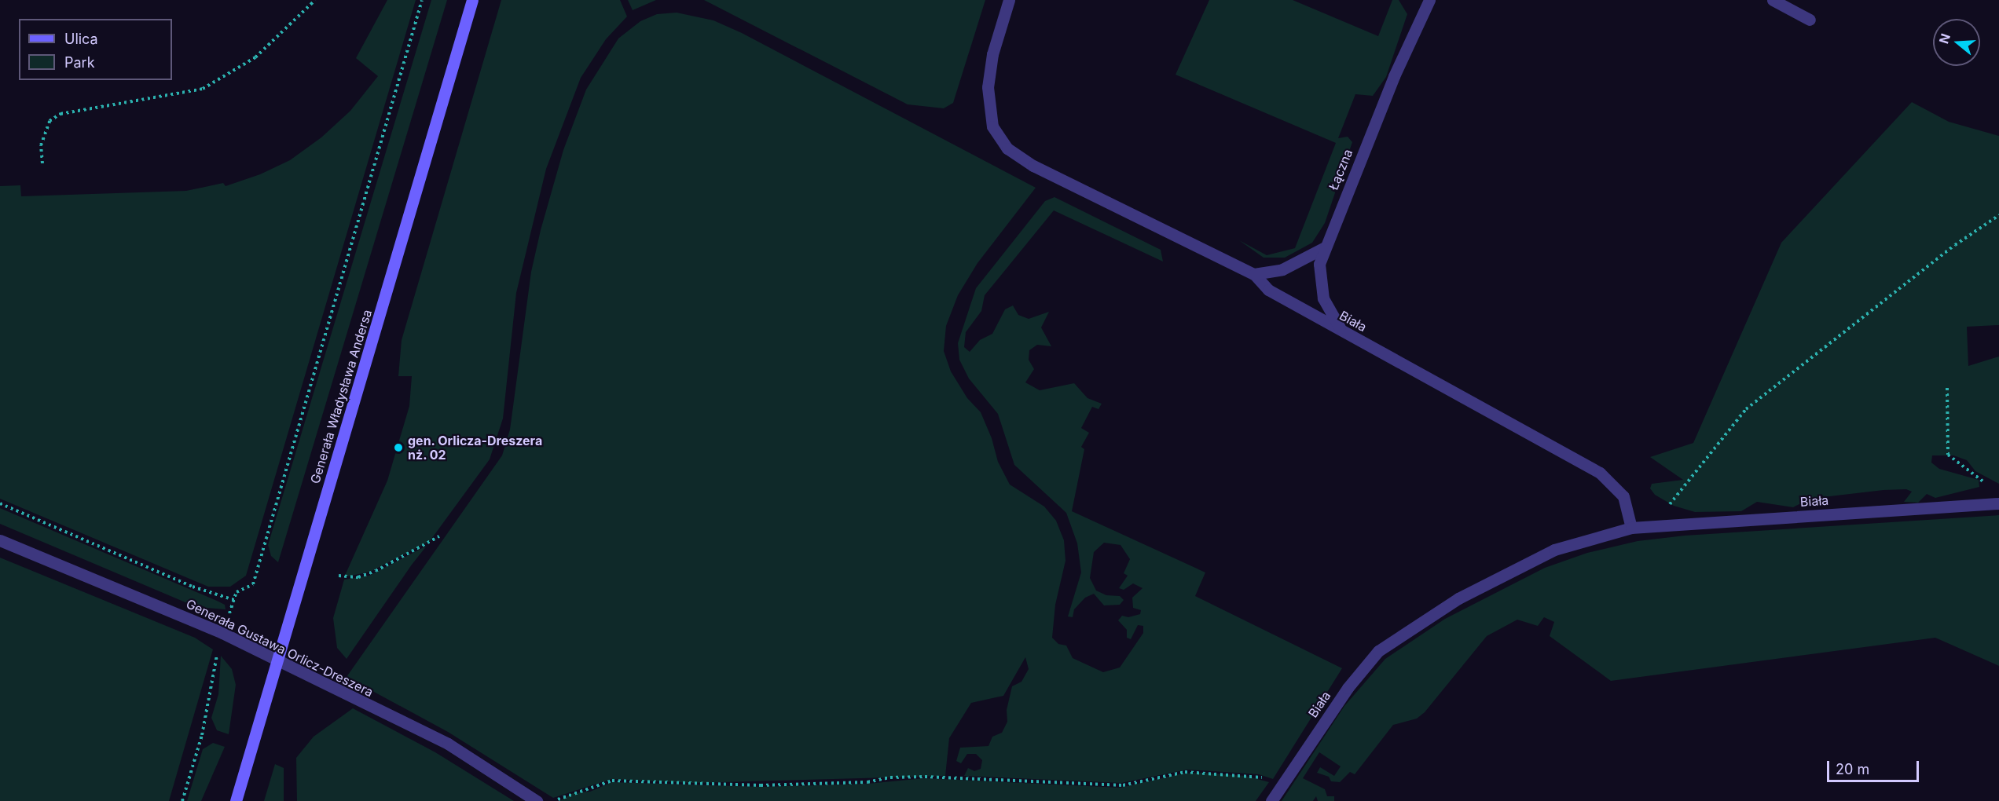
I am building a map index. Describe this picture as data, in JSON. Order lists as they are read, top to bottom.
{
  "streets": {
    "main road": ["Generała Władysława Andersa"],
    "street": ["Łączna", "Biała", "Generała Gustawa Orlicz-Dreszera"]
  },
  "crossings": [
    ["Łączna", "Biała"],
    ["Generała Władysława Andersa", "Generała Gustawa Orlicz-Dreszera"]
  ],
  "places": ["gen. Orlicza-Dreszera nż. 02"],
  "legend": ["Ulica", "Park"],
  "scale_bar": "20 m",
  "north": "left"
}
